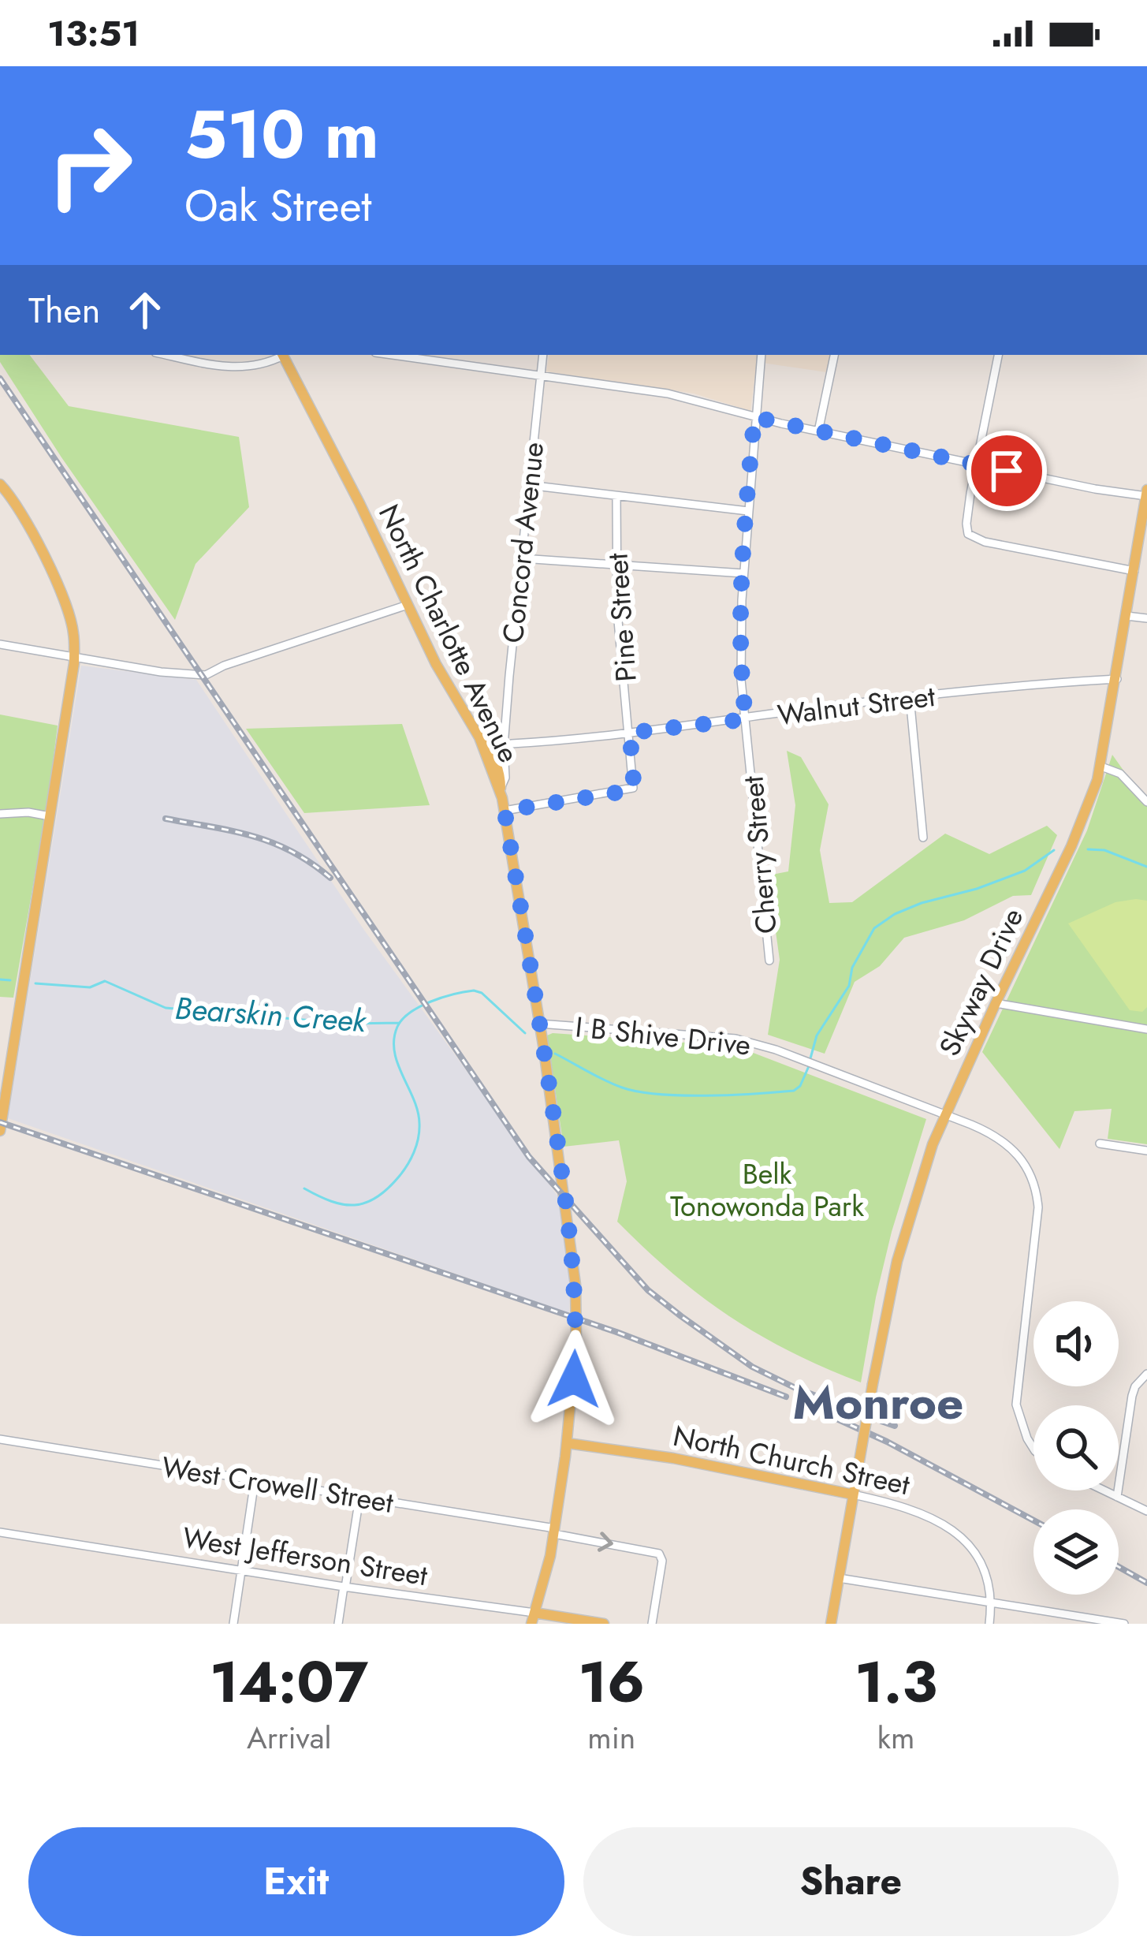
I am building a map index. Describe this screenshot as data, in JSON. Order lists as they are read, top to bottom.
{
  "streets": {
    "main road": [
      "North Charlotte Avenue",
      "Skyway Drive",
      "North Church Street",
      "West Jefferson Street"
    ],
    "street": [
      "Concord Avenue",
      "Pine Street",
      "Walnut Street",
      "Cherry Street",
      "I B Shive Drive",
      "West Crowell Street"
    ]
  },
  "crossings": [
    ["Concord Avenue", "North Charlotte Avenue"],
    ["Concord Avenue", "Walnut Street"],
    ["Pine Street", "North Charlotte Avenue"],
    ["Pine Street", "Walnut Street"],
    ["North Charlotte Avenue", "Walnut Street"],
    ["North Charlotte Avenue", "I B Shive Drive"],
    ["North Charlotte Avenue", "North Church Street"],
    ["North Charlotte Avenue", "West Crowell Street"],
    ["North Charlotte Avenue", "West Jefferson Street"],
    ["Walnut Street", "Cherry Street"],
    ["Walnut Street", "Skyway Drive"],
    ["Skyway Drive", "I B Shive Drive"],
    ["Skyway Drive", "North Church Street"]
  ],
  "districts": ["Monroe"],
  "water": ["Bearskin Creek"],
  "parks": ["Belk Tonowonda Park"],
  "page": {
    "status": "13:51",
    "turn": ["510 m", "Oak Street"],
    "then": "Then",
    "eta": [
      "14:07",
      "Arrival",
      "16",
      "min",
      "1.3",
      "km"
    ],
    "buttons": ["Exit", "Share"]
  }
}
